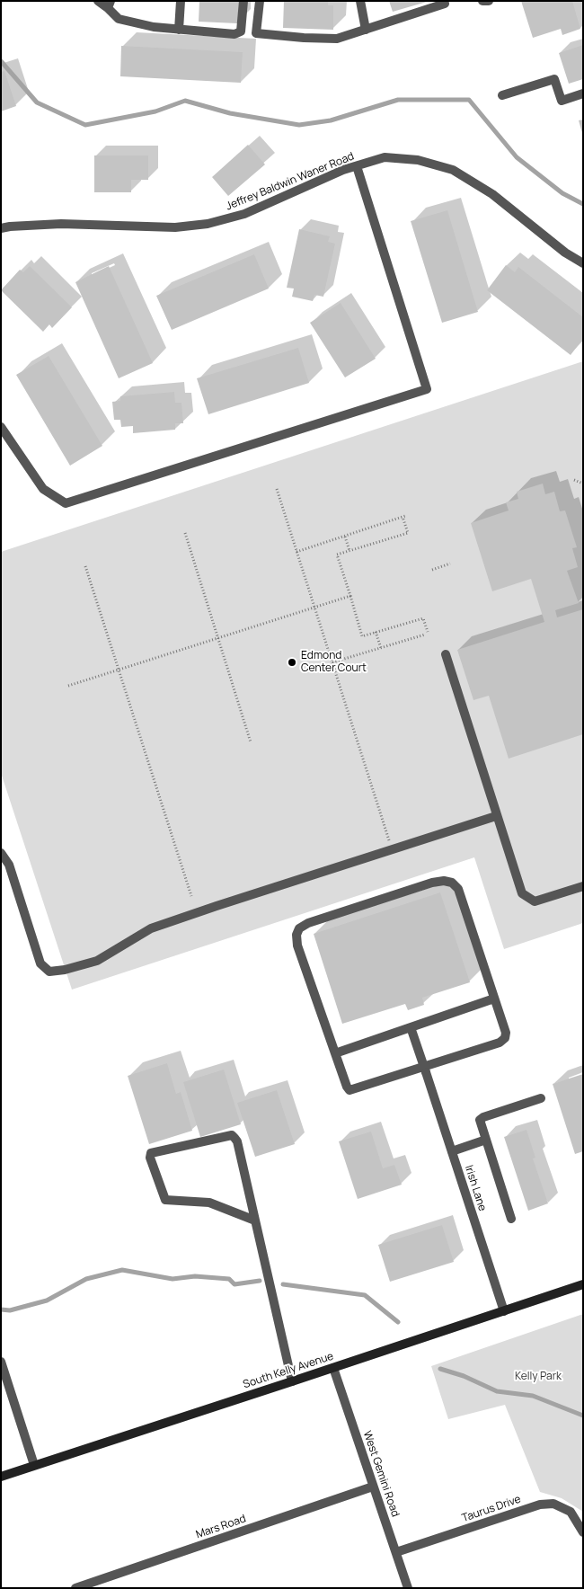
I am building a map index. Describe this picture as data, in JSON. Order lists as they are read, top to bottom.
{
  "streets": {
    "main road": ["South Kelly Avenue"],
    "street": [
      "Jeffrey Baldwin Waner Road",
      "Irish Lane",
      "West Gemini Road",
      "Taurus Drive",
      "Mars Road"
    ]
  },
  "crossings": [
    ["Irish Lane", "South Kelly Avenue"],
    ["South Kelly Avenue", "West Gemini Road"],
    ["West Gemini Road", "Taurus Drive"],
    ["West Gemini Road", "Mars Road"]
  ],
  "parks": ["Kelly Park"],
  "places": ["Edmond Center Court"]
}
